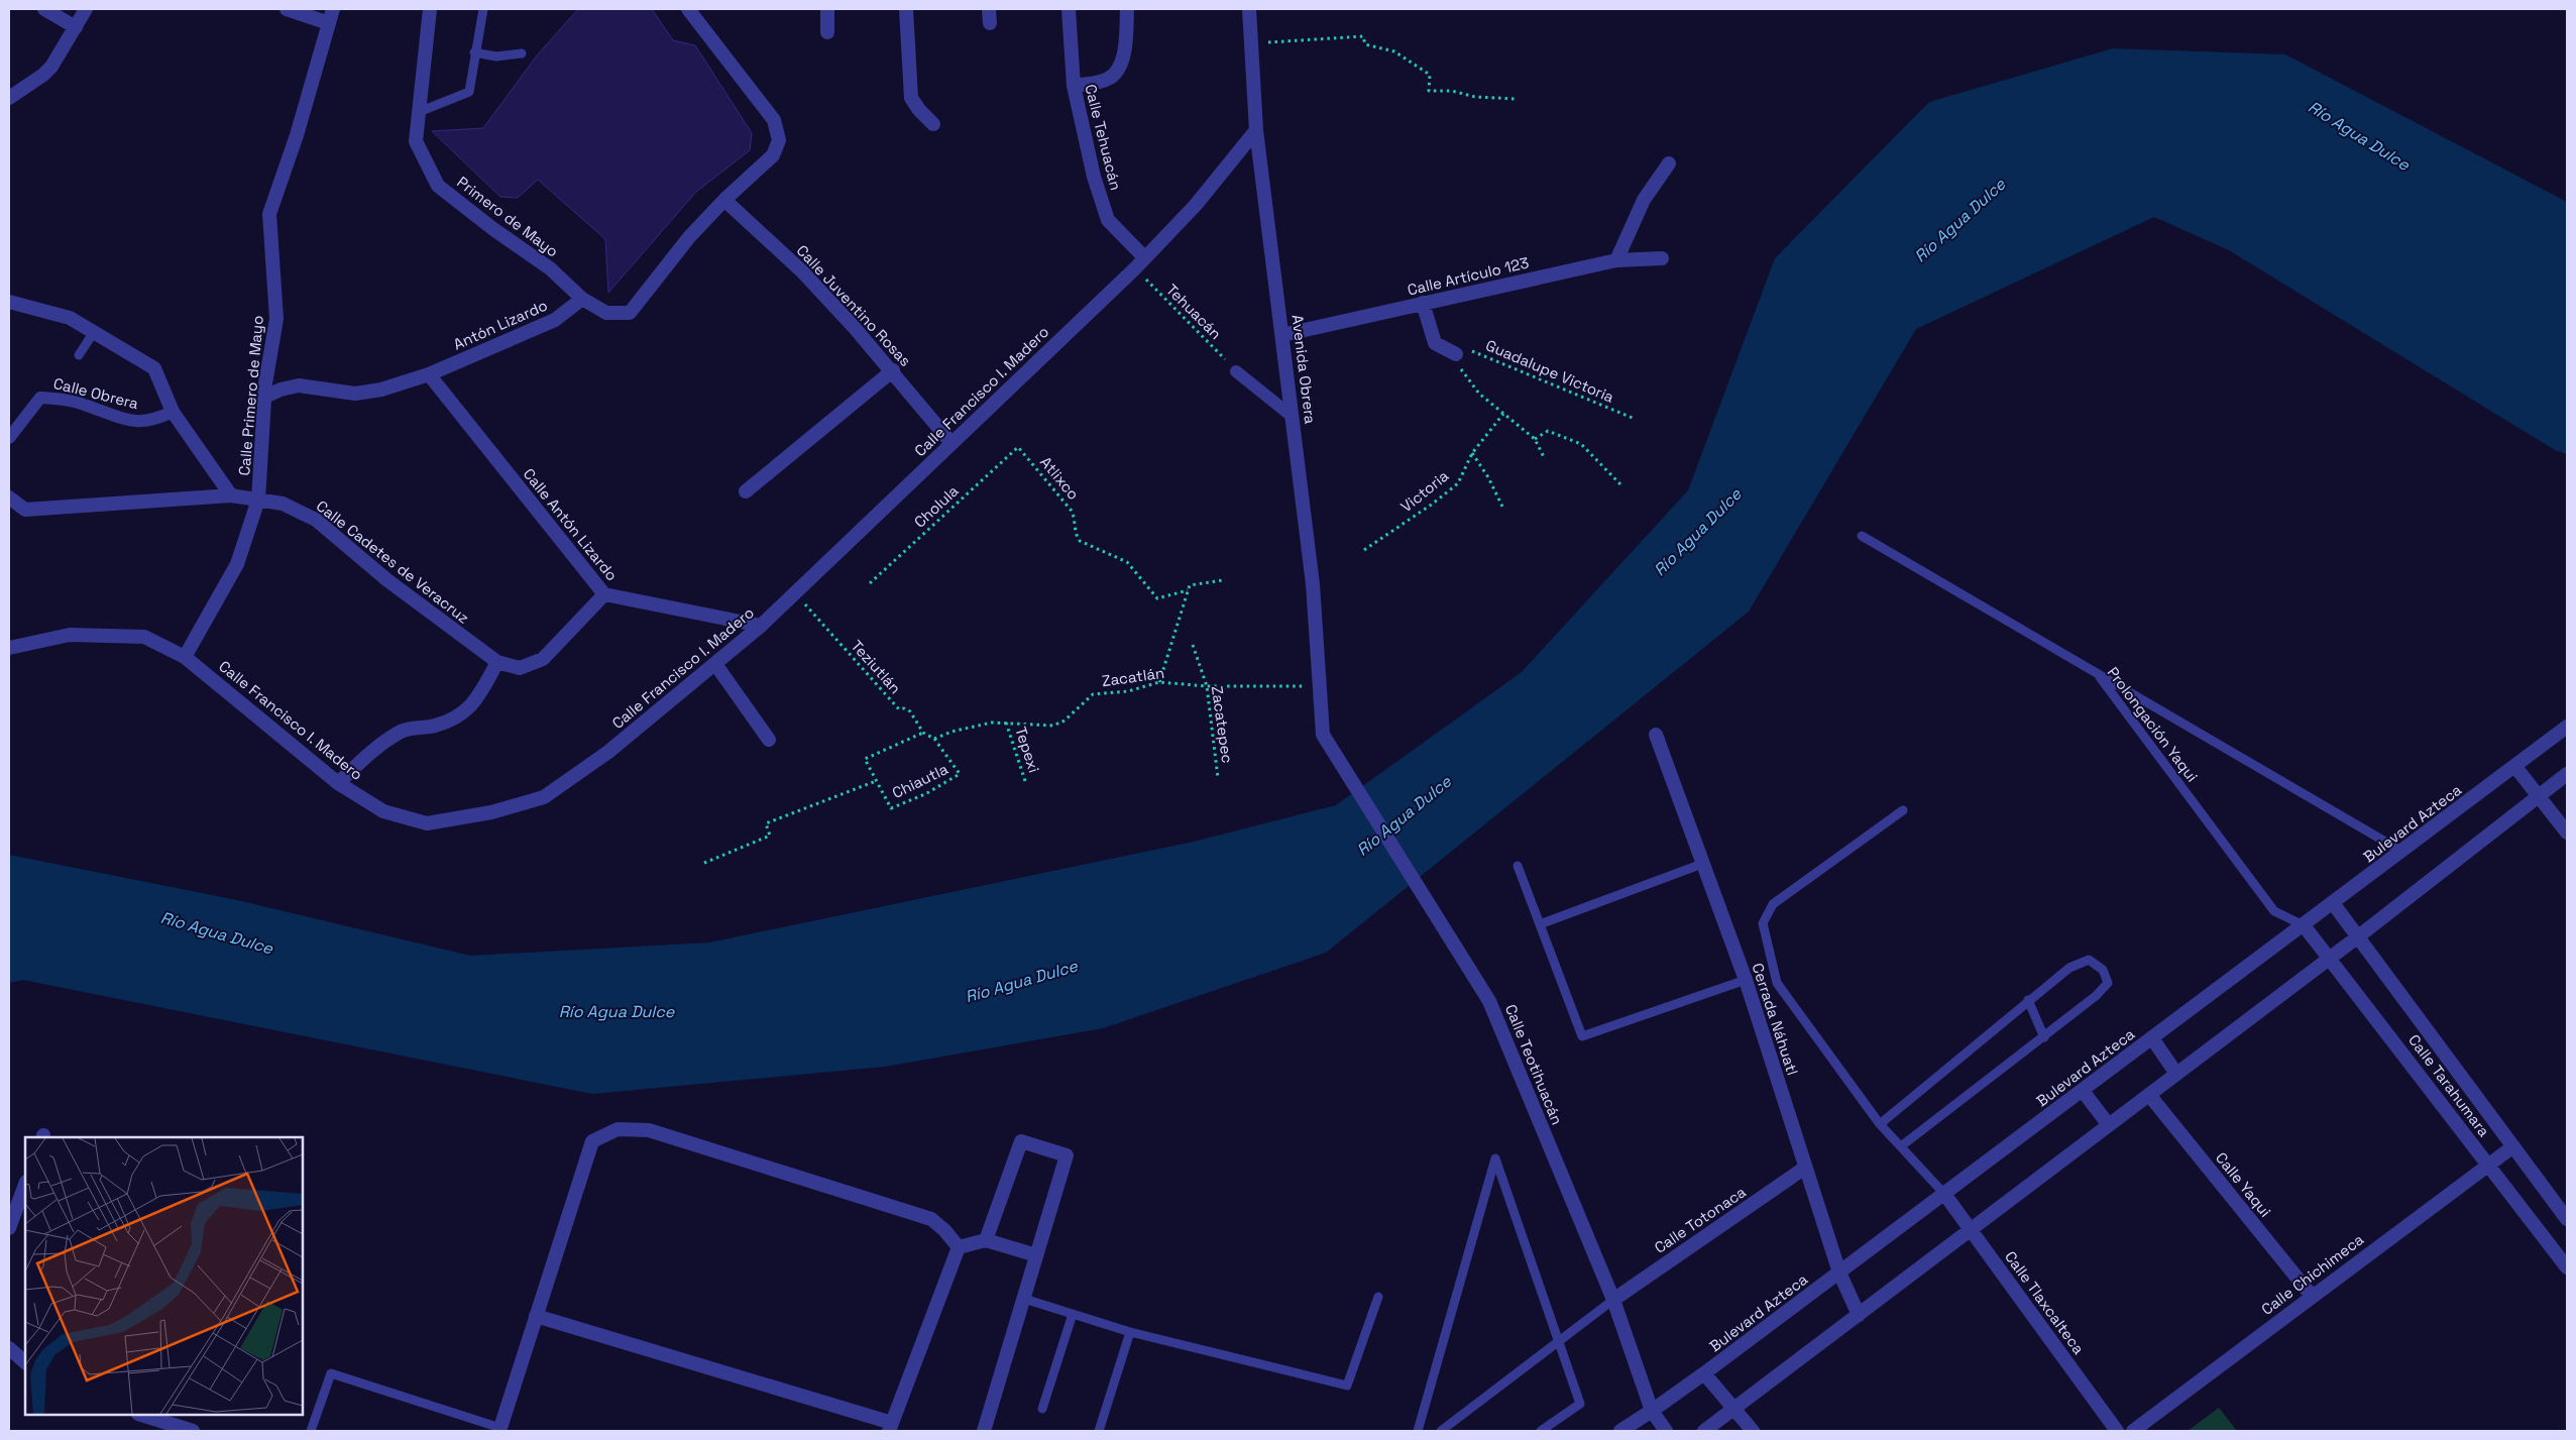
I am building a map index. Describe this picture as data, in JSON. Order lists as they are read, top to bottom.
{
  "streets": {
    "street": [
      "Calle Tehuacán",
      "Primero de Mayo",
      "Calle Artículo 123",
      "Calle Juventino Rosas",
      "Antón Lizardo",
      "Avenida Obrera",
      "Calle Francisco I. Madero",
      "Calle Obrera",
      "Calle Primero de Mayo",
      "Calle Antón Lizardo",
      "Calle Cadetes de Veracruz",
      "Bulevard Azteca",
      "Cerrada Náhuatl",
      "Calle Teotihuacán",
      "Calle Tarahumara",
      "Calle Yaqui",
      "Calle Totonaca",
      "Calle Chichimeca",
      "Calle Tlaxcalteca"
    ],
    "lane": ["Prolongación Yaqui"],
    "path": [
      "Tehuacán",
      "Guadalupe Victoria",
      "Atlixco",
      "Victoria",
      "Cholula",
      "Teziutlán",
      "Zacatlán",
      "Zacatepec",
      "Tepexi",
      "Chiautla"
    ]
  },
  "crossings": [
    ["Calle Tehuacán", "Tehuacán"],
    ["Calle Tehuacán", "Calle Francisco I. Madero"],
    ["Primero de Mayo", "Calle Juventino Rosas"],
    ["Primero de Mayo", "Antón Lizardo"],
    ["Calle Artículo 123", "Avenida Obrera"],
    ["Calle Juventino Rosas", "Calle Francisco I. Madero"],
    ["Tehuacán", "Calle Francisco I. Madero"],
    ["Antón Lizardo", "Calle Primero de Mayo"],
    ["Antón Lizardo", "Calle Antón Lizardo"],
    ["Avenida Obrera", "Calle Francisco I. Madero"],
    ["Avenida Obrera", "Zacatlán"],
    ["Avenida Obrera", "Calle Teotihuacán"],
    ["Calle Francisco I. Madero", "Calle Primero de Mayo"],
    ["Calle Francisco I. Madero", "Calle Antón Lizardo"],
    ["Calle Francisco I. Madero", "Teziutlán"],
    ["Calle Primero de Mayo", "Calle Cadetes de Veracruz"],
    ["Atlixco", "Cholula"],
    ["Calle Antón Lizardo", "Calle Cadetes de Veracruz"],
    ["Teziutlán", "Zacatlán"],
    ["Teziutlán", "Chiautla"],
    ["Zacatlán", "Zacatepec"],
    ["Zacatlán", "Tepexi"],
    ["Prolongación Yaqui", "Bulevard Azteca"],
    ["Prolongación Yaqui", "Calle Tarahumara"],
    ["Bulevard Azteca", "Cerrada Náhuatl"],
    ["Bulevard Azteca", "Calle Teotihuacán"],
    ["Bulevard Azteca", "Calle Tarahumara"],
    ["Bulevard Azteca", "Calle Tlaxcalteca"],
    ["Cerrada Náhuatl", "Calle Totonaca"],
    ["Calle Teotihuacán", "Calle Totonaca"],
    ["Calle Tarahumara", "Calle Chichimeca"],
    ["Calle Yaqui", "Calle Chichimeca"]
  ],
  "water": ["Río Agua Dulce"]
}
